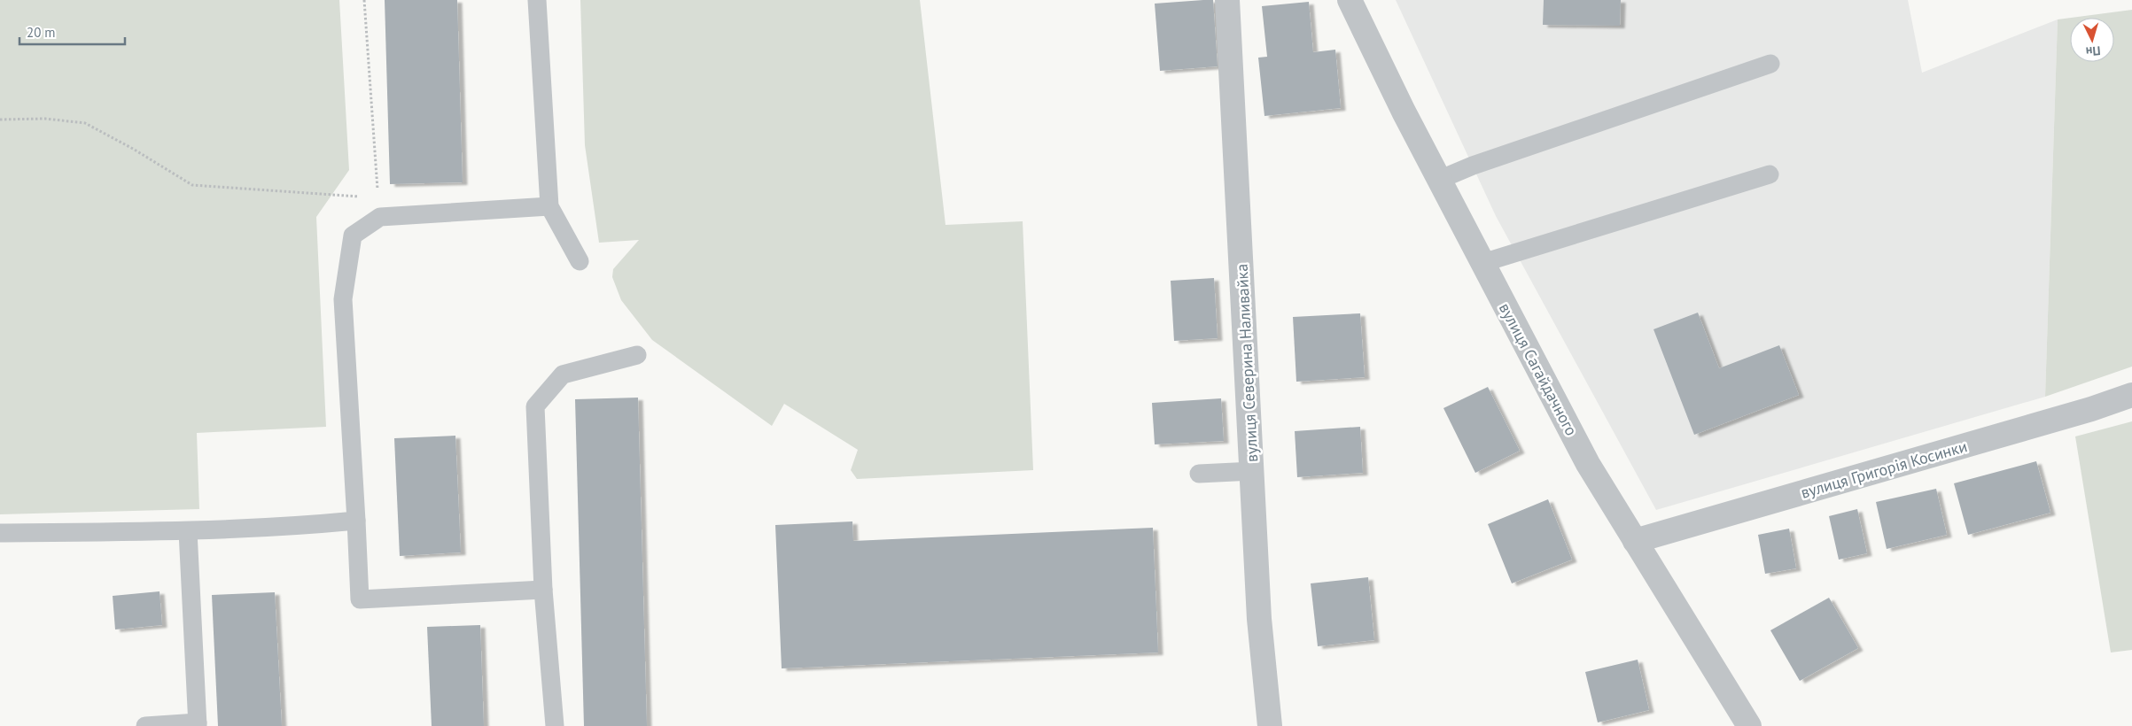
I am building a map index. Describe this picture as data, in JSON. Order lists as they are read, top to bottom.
{
  "streets": {
    "street": ["вулиця Северина Наливайка", "вулиця Сагайдачного", "вулиця Григорія Косинки"]
  },
  "crossings": [
    ["вулиця Сагайдачного", "вулиця Григорія Косинки"]
  ],
  "scale_bar": "20 m",
  "north": "bottom"
}
